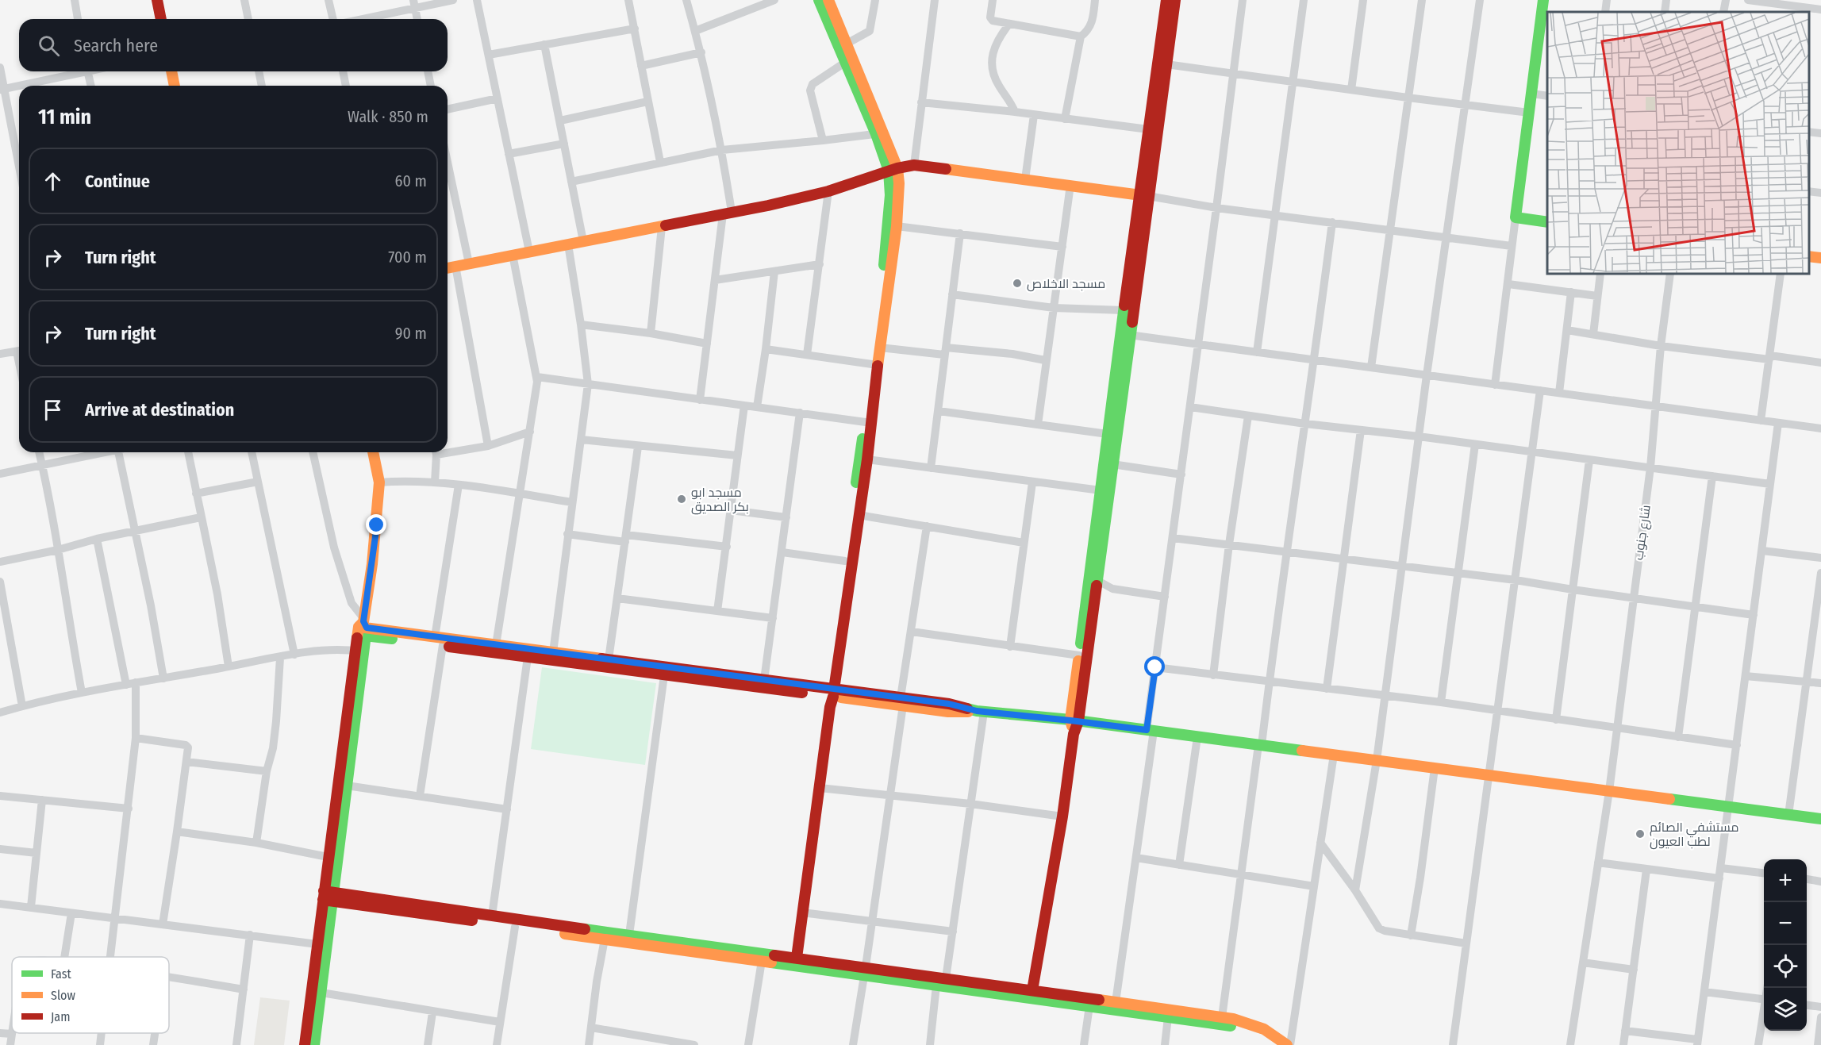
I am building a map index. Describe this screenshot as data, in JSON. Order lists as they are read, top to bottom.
{
  "streets": {
    "street": ["شارع جنوب"]
  },
  "places": ["مسجد الاخلاص", "مسجد ابو بكر الصديق", "مستشفي الصائم لطب العيون"],
  "legend": ["Fast", "Slow", "Jam"],
  "page": {
    "search": "Search here",
    "heading": ["11 min", "Walk · 850 m"],
    "list": [
      ["Continue", "60 m"],
      ["Turn right", "700 m"],
      ["Turn right", "90 m"],
      "Arrive at destination"
    ],
    "map_buttons": ["+", "−"]
  }
}
